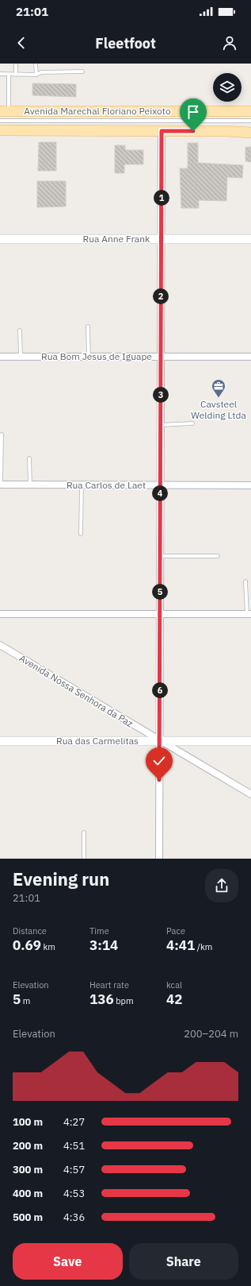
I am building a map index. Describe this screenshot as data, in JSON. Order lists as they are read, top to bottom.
{
  "streets": {
    "main road": ["Avenida Marechal Floriano Peixoto", "Rua Anne Frank", "Rua das Carmelitas"],
    "street": ["Rua Bom Jesus de Iguape", "Rua Carlos de Laet", "Avenida Nossa Senhora da Paz"]
  },
  "crossings": [
    ["Avenida Nossa Senhora da Paz", "Rua das Carmelitas"]
  ],
  "places": {
    "office": ["Cavsteel Welding Ltda"]
  },
  "page": {
    "status": "21:01",
    "header": "Fleetfoot",
    "pins": [
      "1",
      "2",
      "3",
      "4",
      "5",
      "6"
    ],
    "heading": ["Evening run", "21:01"],
    "stats": [
      ["Distance", "0.69 km"],
      ["Time", "3:14"],
      ["Pace", "4:41 /km"],
      ["Elevation", "5 m"],
      ["Heart rate", "136 bpm"],
      ["kcal", "42"]
    ],
    "chart": ["Elevation", "200–204 m"],
    "list": [
      {
        "name": "100 m",
        "note": "4:27"
      },
      {
        "name": "200 m",
        "note": "4:51"
      },
      {
        "name": "300 m",
        "note": "4:57"
      },
      {
        "name": "400 m",
        "note": "4:53"
      },
      {
        "name": "500 m",
        "note": "4:36"
      }
    ],
    "buttons": ["Save", "Share"]
  }
}
